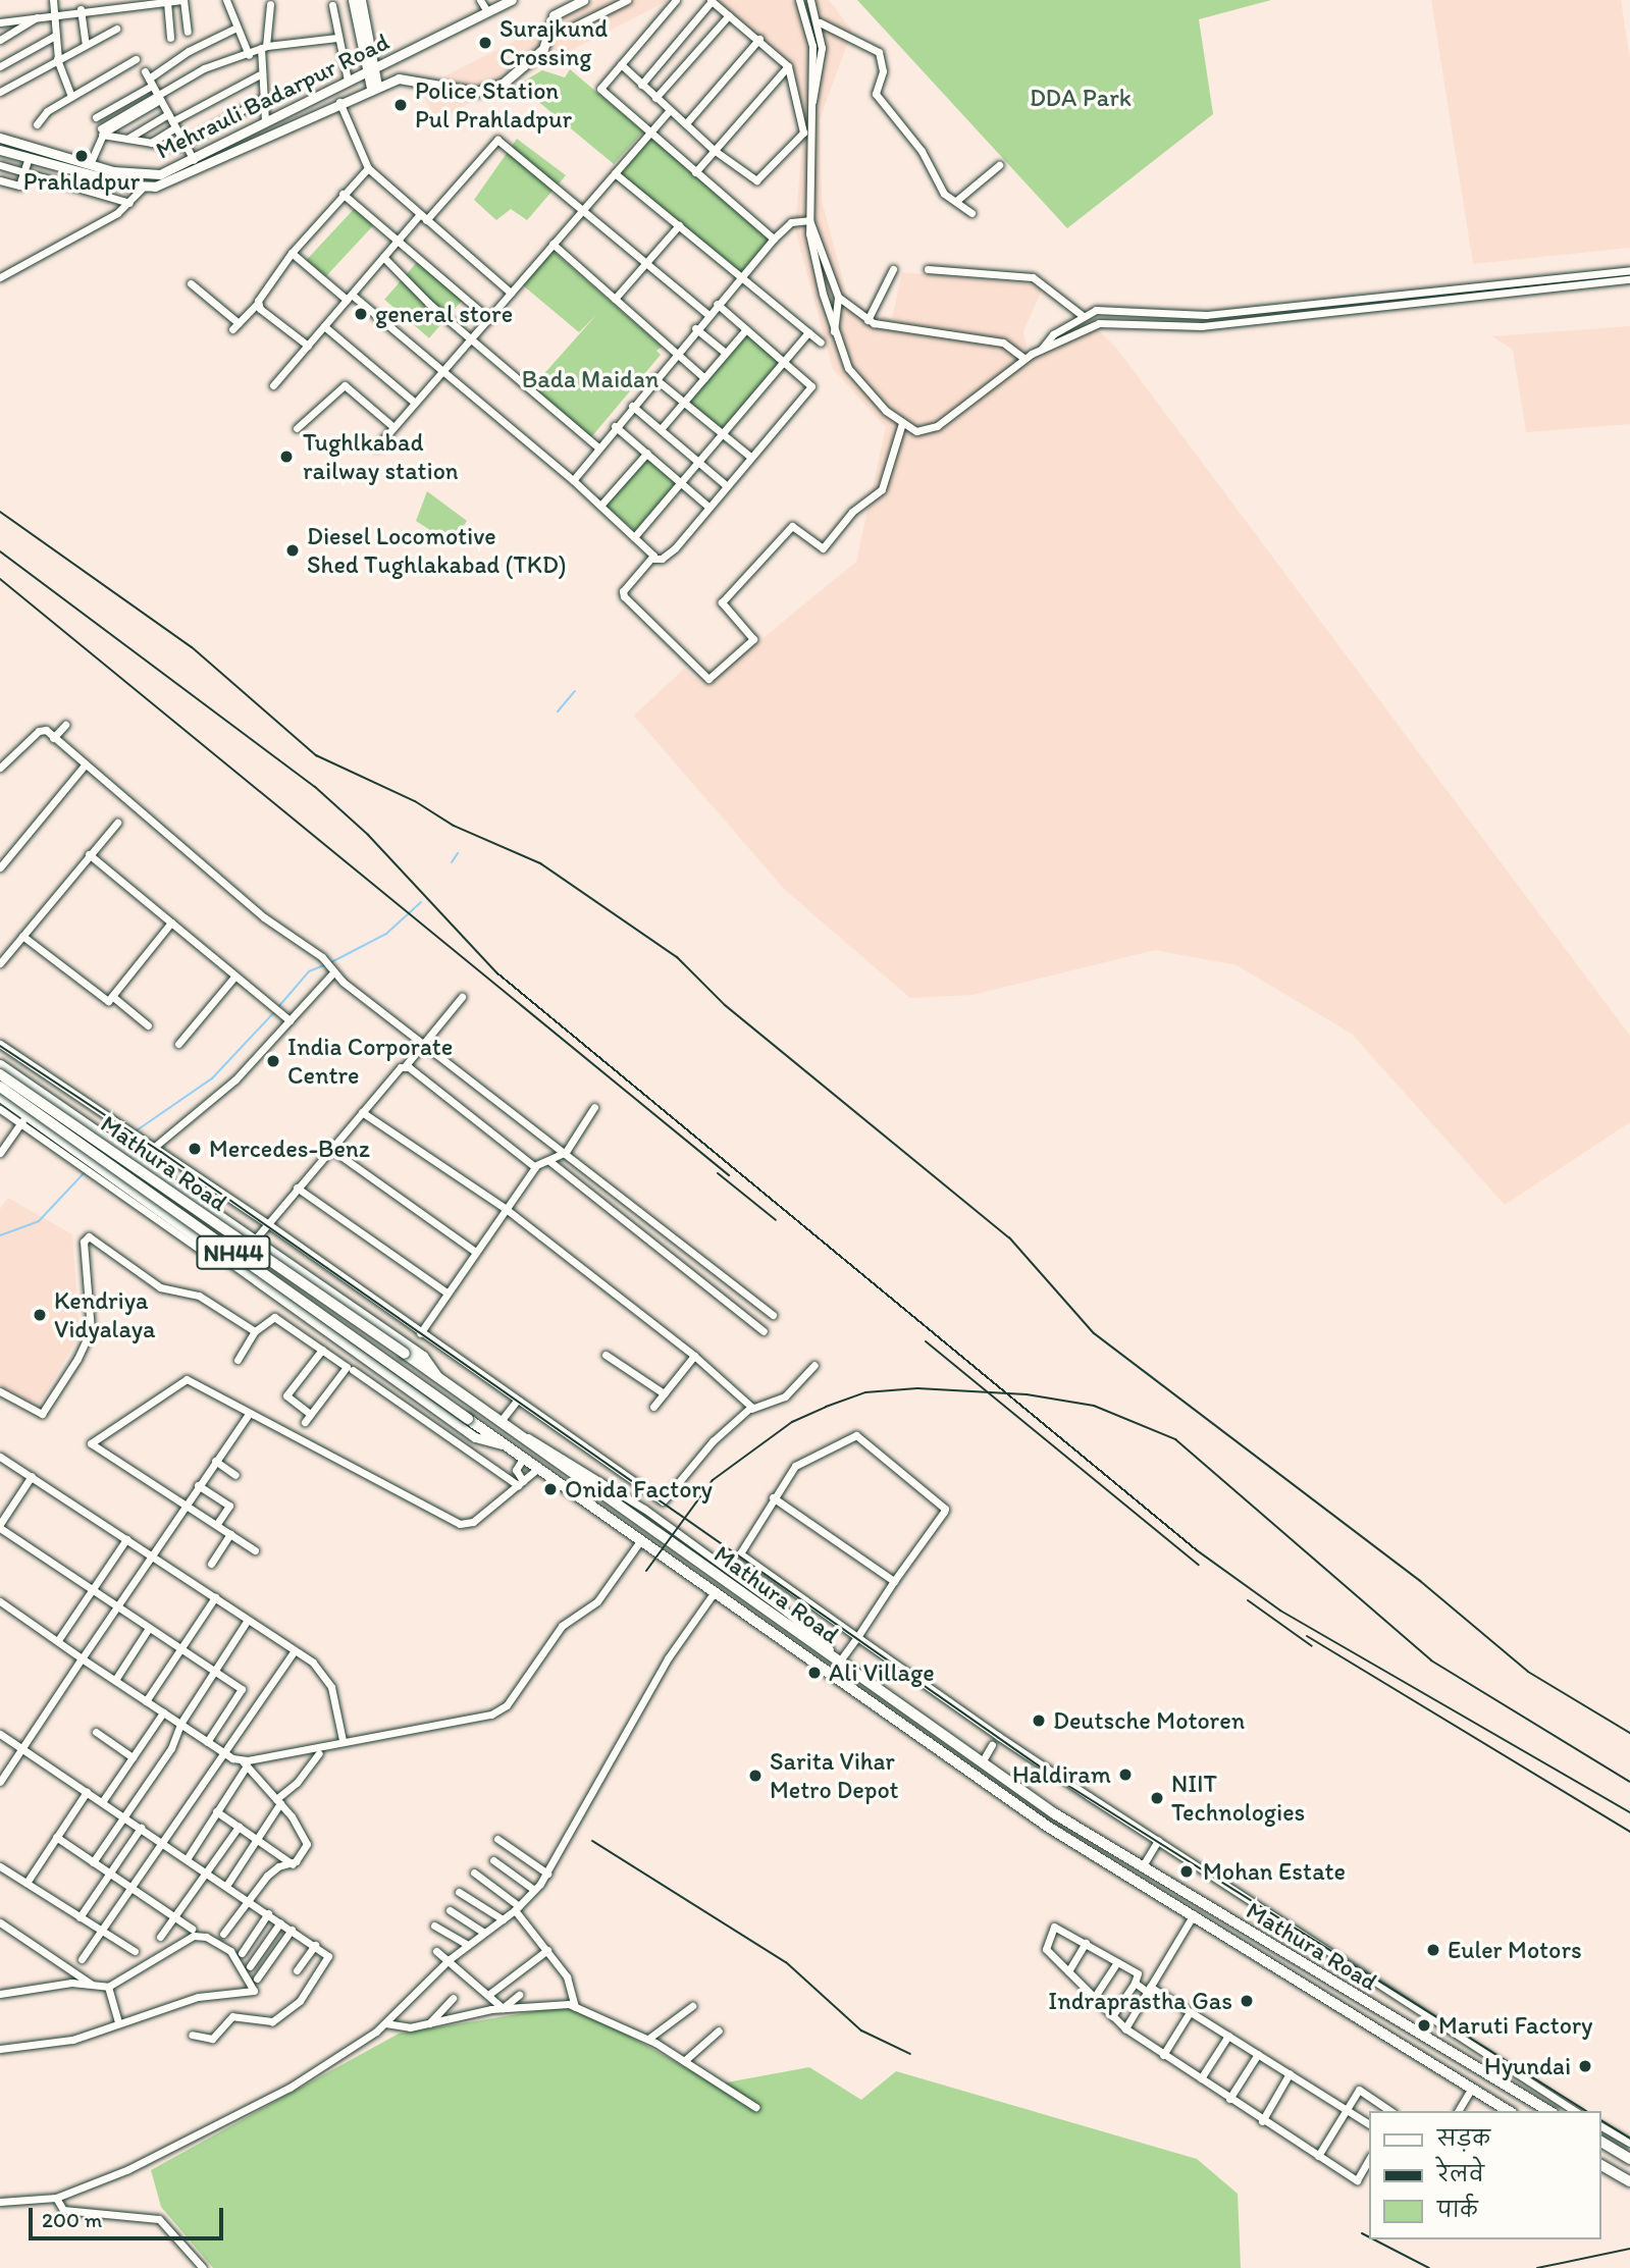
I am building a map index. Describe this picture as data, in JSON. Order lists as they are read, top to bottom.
{
  "streets": {
    "highway": ["Mathura Road", "NH44"],
    "main road": ["Mehrauli Badarpur Road"]
  },
  "parks": ["DDA Park", "Bada Maidan"],
  "places": [
    "Surajkund Crossing",
    "Police Station Pul Prahladpur",
    "Prahladpur",
    "general store",
    "Tughlkabad railway station",
    "Diesel Locomotive Shed Tughlakabad (TKD)",
    "India Corporate Centre",
    "Mercedes-Benz",
    "Kendriya Vidyalaya",
    "Onida Factory",
    "Ali Village",
    "Deutsche Motoren",
    "Haldiram",
    "Sarita Vihar Metro Depot",
    "NIIT Technologies",
    "Mohan Estate",
    "Euler Motors",
    "Indraprastha Gas",
    "Maruti Factory",
    "Hyundai"
  ],
  "legend": ["सड़क", "रेलवे", "पार्क"],
  "scale_bar": "200 m"
}
